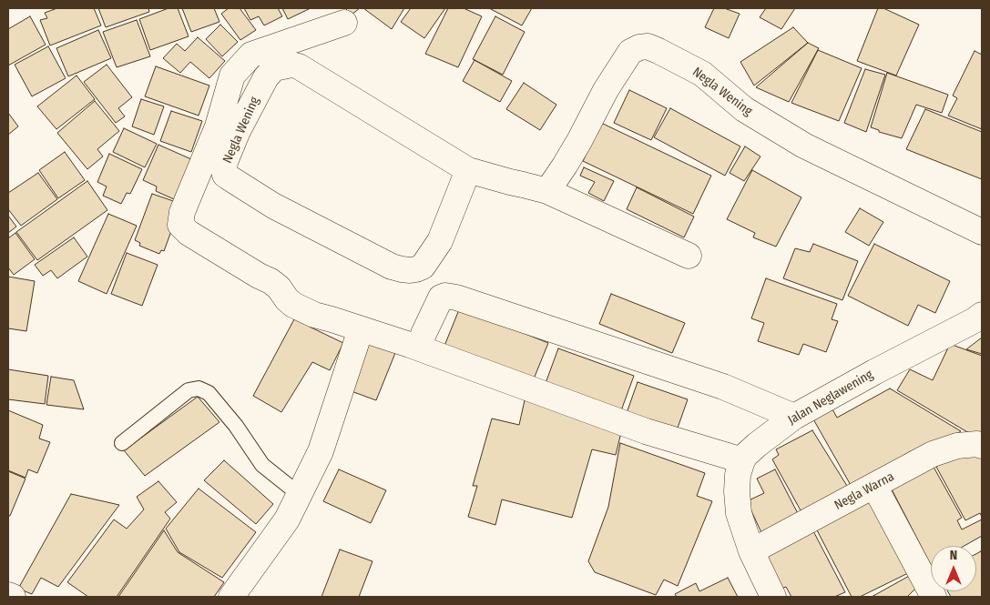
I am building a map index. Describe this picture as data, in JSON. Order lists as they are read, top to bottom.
{
  "streets": {
    "street": ["Negla Wening", "Jalan Neglawening", "Negla Warna"]
  },
  "north": "top"
}
